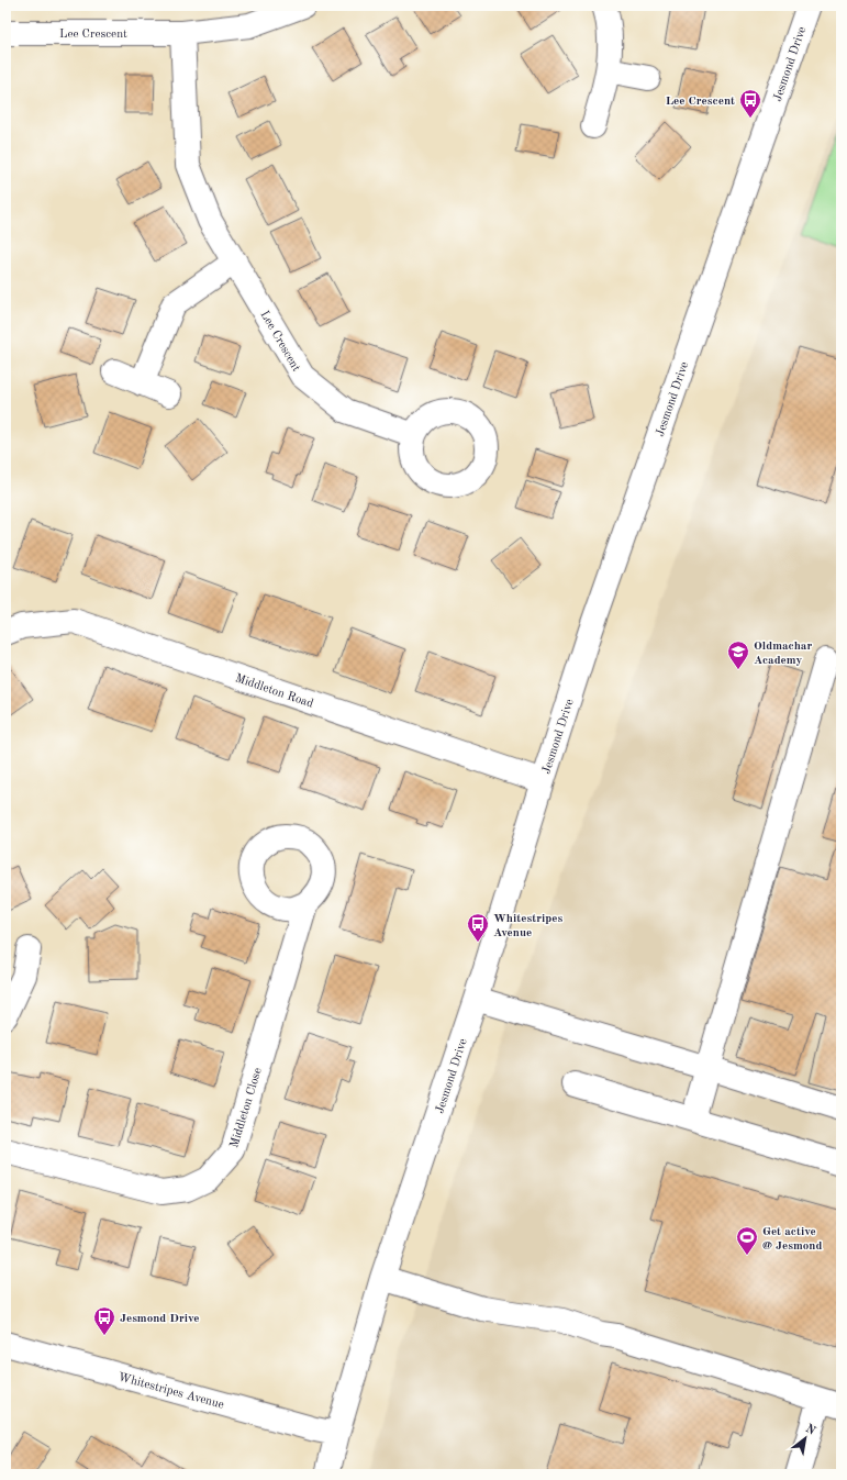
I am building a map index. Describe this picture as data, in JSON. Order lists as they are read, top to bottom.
{
  "streets": {
    "street": [
      "Lee Crescent",
      "Jesmond Drive",
      "Middleton Road",
      "Middleton Close",
      "Whitestripes Avenue"
    ]
  },
  "crossings": [
    ["Jesmond Drive", "Middleton Road"],
    ["Jesmond Drive", "Whitestripes Avenue"]
  ],
  "places": {
    "bus stop": ["Lee Crescent", "Whitestripes Avenue", "Jesmond Drive"],
    "school or university": ["Oldmachar Academy"],
    "sports": ["Get active @ Jesmond"]
  },
  "north": "top right"
}
